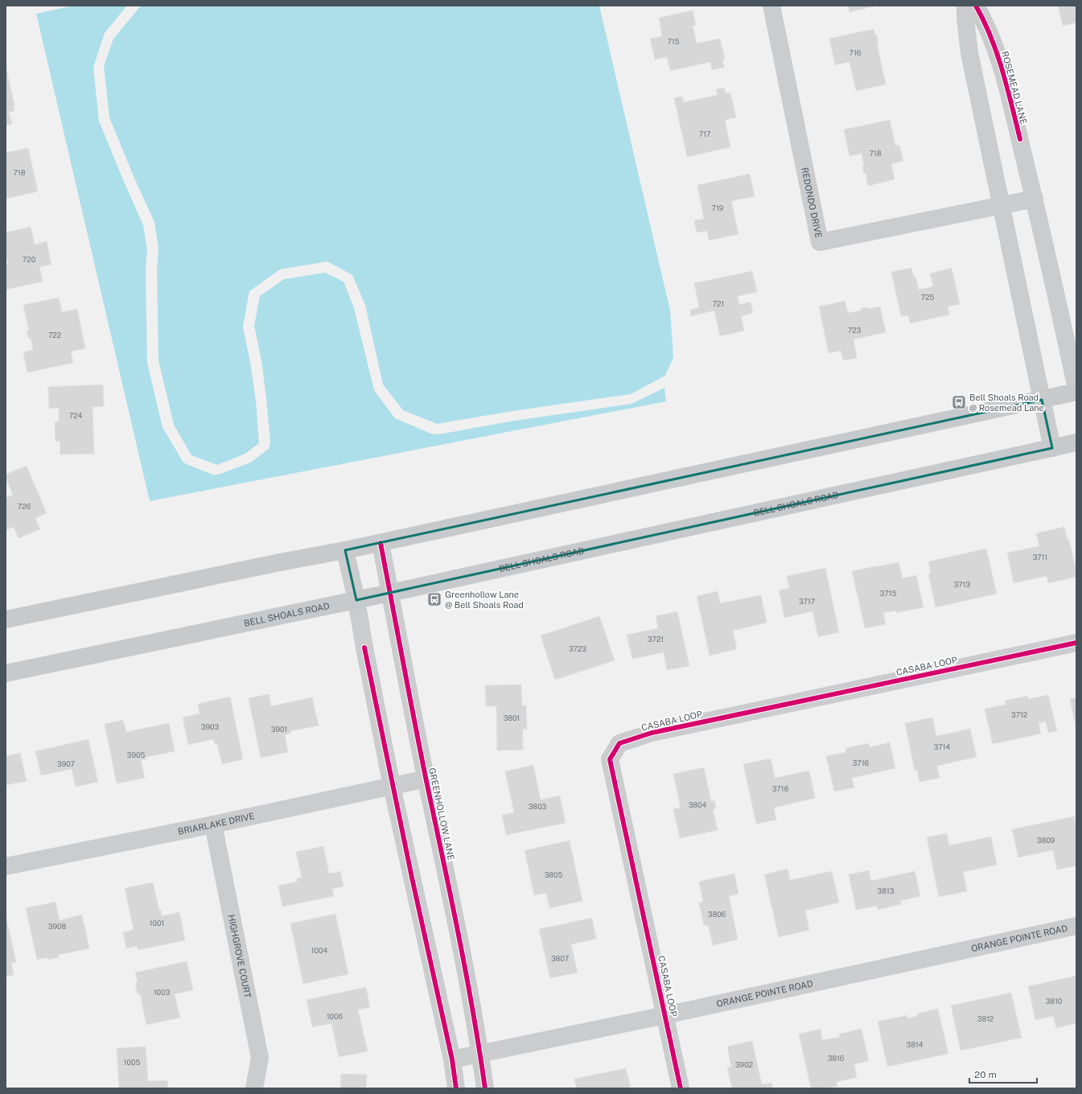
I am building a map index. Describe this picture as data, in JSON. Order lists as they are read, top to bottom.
{
  "streets": {
    "main road": ["BELL SHOALS ROAD"],
    "street": [
      "ROSEMEAD LANE",
      "REDONDO DRIVE",
      "CASABA LOOP",
      "GREENHOLLOW LANE",
      "BRIARLAKE DRIVE",
      "ORANGE POINTE ROAD",
      "HIGHGROVE COURT"
    ]
  },
  "crossings": [
    ["ROSEMEAD LANE", "REDONDO DRIVE"],
    ["BELL SHOALS ROAD", "GREENHOLLOW LANE"],
    ["CASABA LOOP", "ORANGE POINTE ROAD"],
    ["GREENHOLLOW LANE", "BRIARLAKE DRIVE"],
    ["GREENHOLLOW LANE", "ORANGE POINTE ROAD"],
    ["BRIARLAKE DRIVE", "HIGHGROVE COURT"]
  ],
  "places": {
    "bus stop": ["Bell Shoals Road @ Rosemead Lane", "Greenhollow Lane @ Bell Shoals Road"]
  },
  "house_numbers": [
    "715",
    "716",
    "717",
    "718",
    "718",
    "719",
    "720",
    "725",
    "721",
    "723",
    "722",
    "724",
    "726",
    "3711",
    "3713",
    "3715",
    "3717",
    "3721",
    "3723",
    "3712",
    "3801",
    "3903",
    "3901",
    "3714",
    "3905",
    "3716",
    "3907",
    "3718",
    "3804",
    "3803",
    "3809",
    "3805",
    "3813",
    "3806",
    "1001",
    "3908",
    "1004",
    "3807",
    "1003",
    "3810",
    "1006",
    "3812",
    "3814",
    "3816",
    "1005",
    "3902"
  ],
  "scale_bar": "20 m"
}
